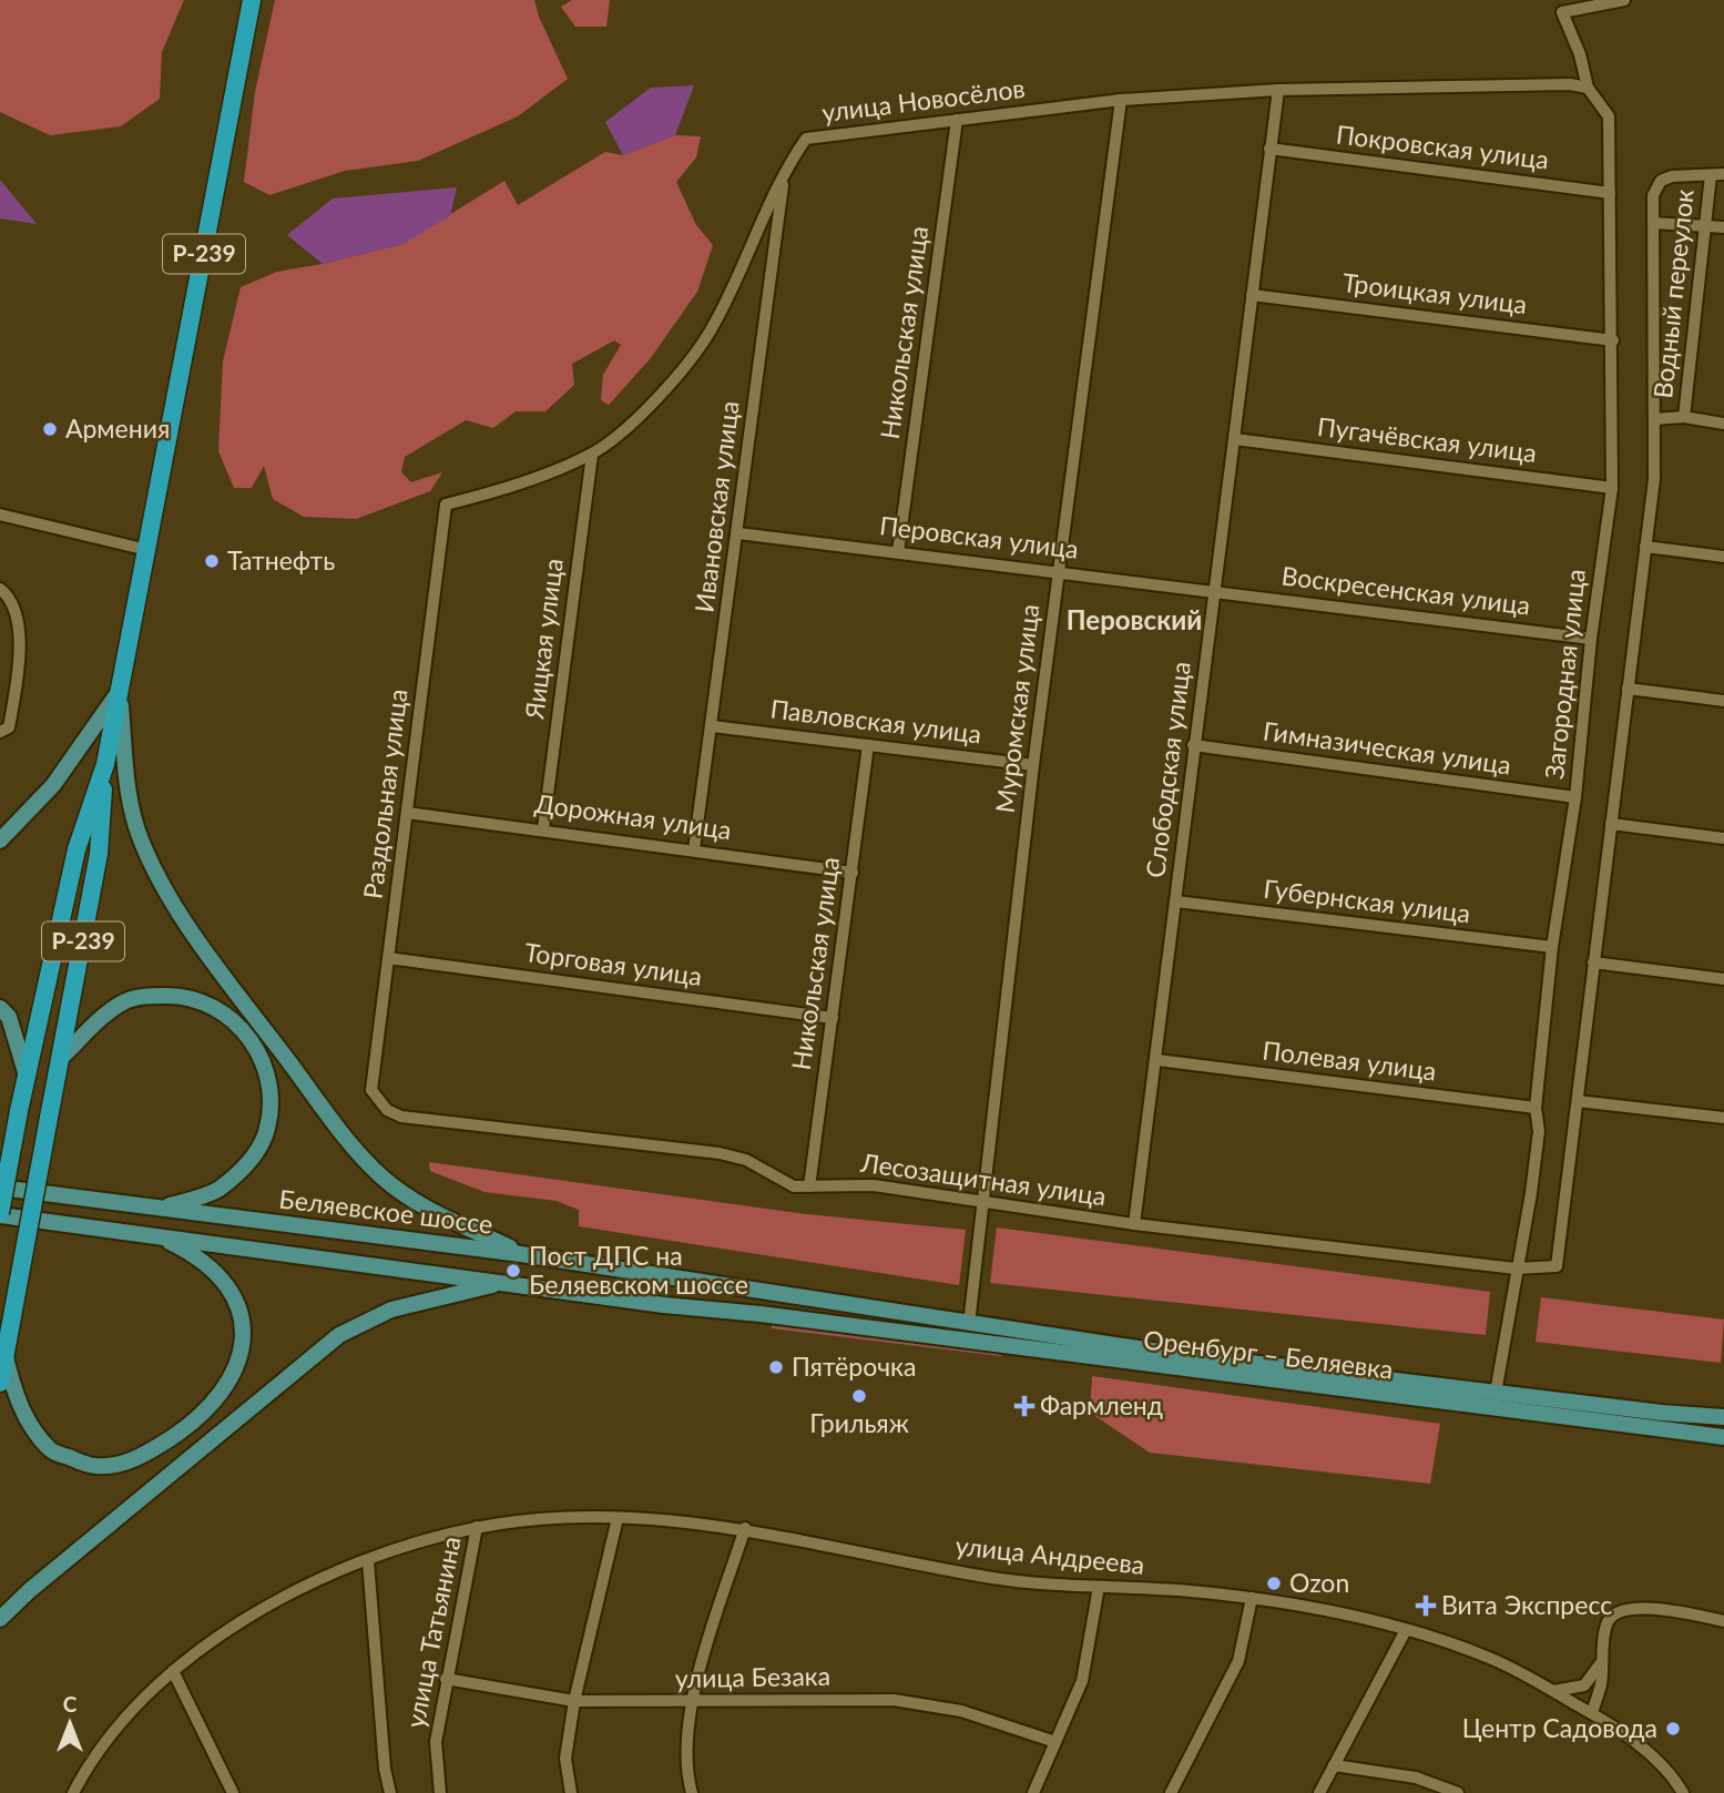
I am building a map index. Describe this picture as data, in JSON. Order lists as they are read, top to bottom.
{
  "streets": {
    "highway": ["Р-239"],
    "main road": ["Беляевское шоссе", "Оренбург – Беляевка"],
    "street": [
      "улица Новосёлов",
      "Покровская улица",
      "Троицкая улица",
      "Водный переулок",
      "Никольская улица",
      "Пугачёвская улица",
      "Ивановская улица",
      "Перовская улица",
      "Воскресенская улица",
      "Яицкая улица",
      "Загородная улица",
      "Муромская улица",
      "Павловская улица",
      "Гимназическая улица",
      "Слободская улица",
      "Раздольная улица",
      "Дорожная улица",
      "Губернская улица",
      "Торговая улица",
      "Полевая улица",
      "Лесозащитная улица",
      "улица Андреева",
      "улица Татьянина",
      "улица Безака"
    ]
  },
  "crossings": [
    ["улица Новосёлов", "Никольская улица"],
    ["улица Новосёлов", "Ивановская улица"],
    ["улица Новосёлов", "Яицкая улица"],
    ["улица Новосёлов", "Загородная улица"],
    ["улица Новосёлов", "Муромская улица"],
    ["улица Новосёлов", "Слободская улица"],
    ["улица Новосёлов", "Раздольная улица"],
    ["Покровская улица", "Загородная улица"],
    ["Покровская улица", "Слободская улица"],
    ["Р-239", "Беляевское шоссе"],
    ["Троицкая улица", "Загородная улица"],
    ["Троицкая улица", "Слободская улица"],
    ["Никольская улица", "Перовская улица"],
    ["Никольская улица", "Павловская улица"],
    ["Никольская улица", "Дорожная улица"],
    ["Никольская улица", "Торговая улица"],
    ["Никольская улица", "Лесозащитная улица"],
    ["Пугачёвская улица", "Загородная улица"],
    ["Пугачёвская улица", "Слободская улица"],
    ["Ивановская улица", "Перовская улица"],
    ["Ивановская улица", "Павловская улица"],
    ["Ивановская улица", "Дорожная улица"],
    ["Перовская улица", "Воскресенская улица"],
    ["Перовская улица", "Муромская улица"],
    ["Перовская улица", "Слободская улица"],
    ["Воскресенская улица", "Загородная улица"],
    ["Воскресенская улица", "Слободская улица"],
    ["Яицкая улица", "Дорожная улица"],
    ["Загородная улица", "Гимназическая улица"],
    ["Загородная улица", "Губернская улица"],
    ["Загородная улица", "Полевая улица"],
    ["Загородная улица", "Лесозащитная улица"],
    ["Загородная улица", "Оренбург – Беляевка"],
    ["Муромская улица", "Павловская улица"],
    ["Муромская улица", "Лесозащитная улица"],
    ["Муромская улица", "Оренбург – Беляевка"],
    ["Гимназическая улица", "Слободская улица"],
    ["Слободская улица", "Губернская улица"],
    ["Слободская улица", "Полевая улица"],
    ["Слободская улица", "Лесозащитная улица"],
    ["Раздольная улица", "Дорожная улица"],
    ["Раздольная улица", "Торговая улица"],
    ["Раздольная улица", "Лесозащитная улица"],
    ["Беляевское шоссе", "Оренбург – Беляевка"],
    ["улица Андреева", "улица Татьянина"],
    ["улица Татьянина", "улица Безака"]
  ],
  "districts": ["Перовский"],
  "places": {
    "other": [
      "Армения",
      "Татнефть",
      "Пост ДПС на Беляевском шоссе",
      "Пятёрочка",
      "Грильяж",
      "Ozon",
      "Центр Садовода"
    ],
    "health": ["Фармленд", "Вита Экспресс"]
  },
  "north": "top"
}
